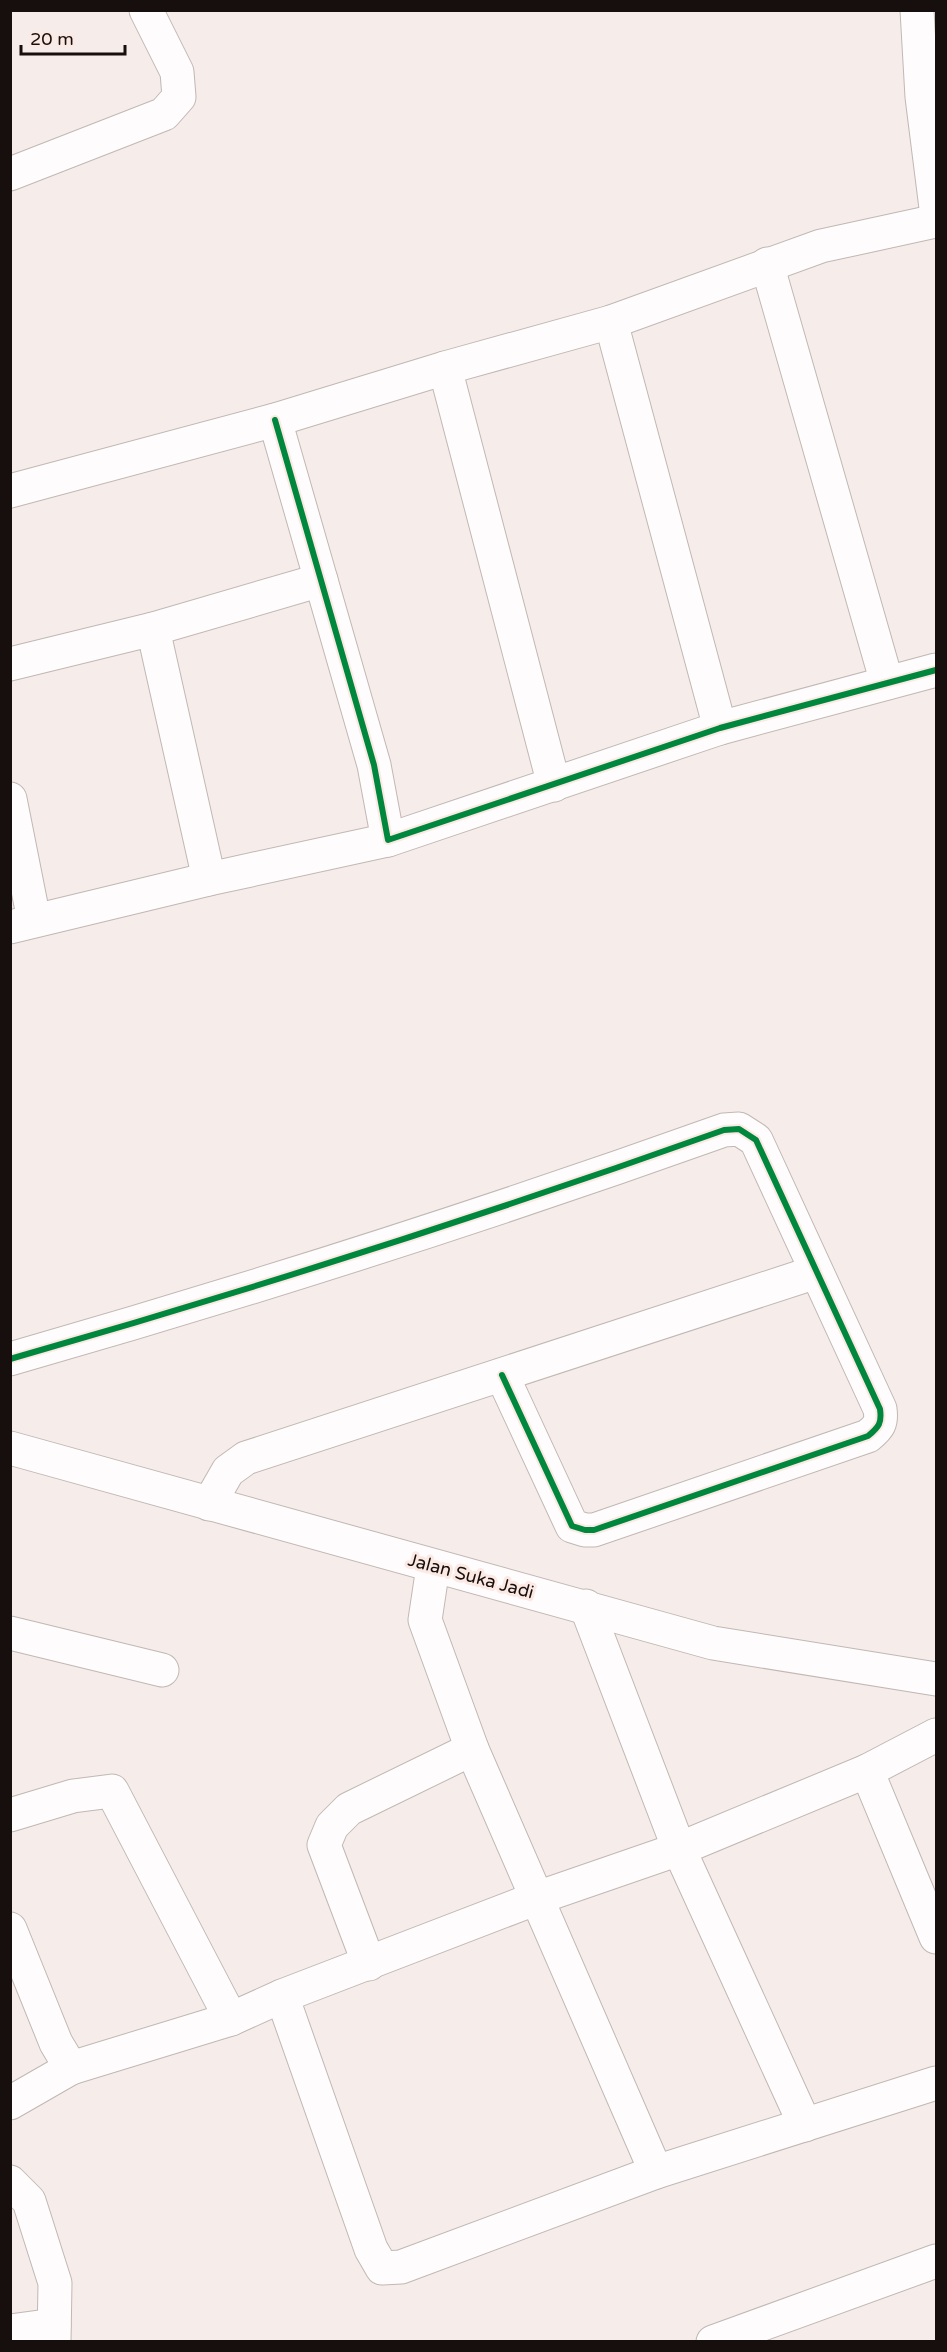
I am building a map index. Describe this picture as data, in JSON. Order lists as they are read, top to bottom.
{
  "streets": {
    "street": ["Jalan Suka Jadi"]
  },
  "scale_bar": "20 m"
}
